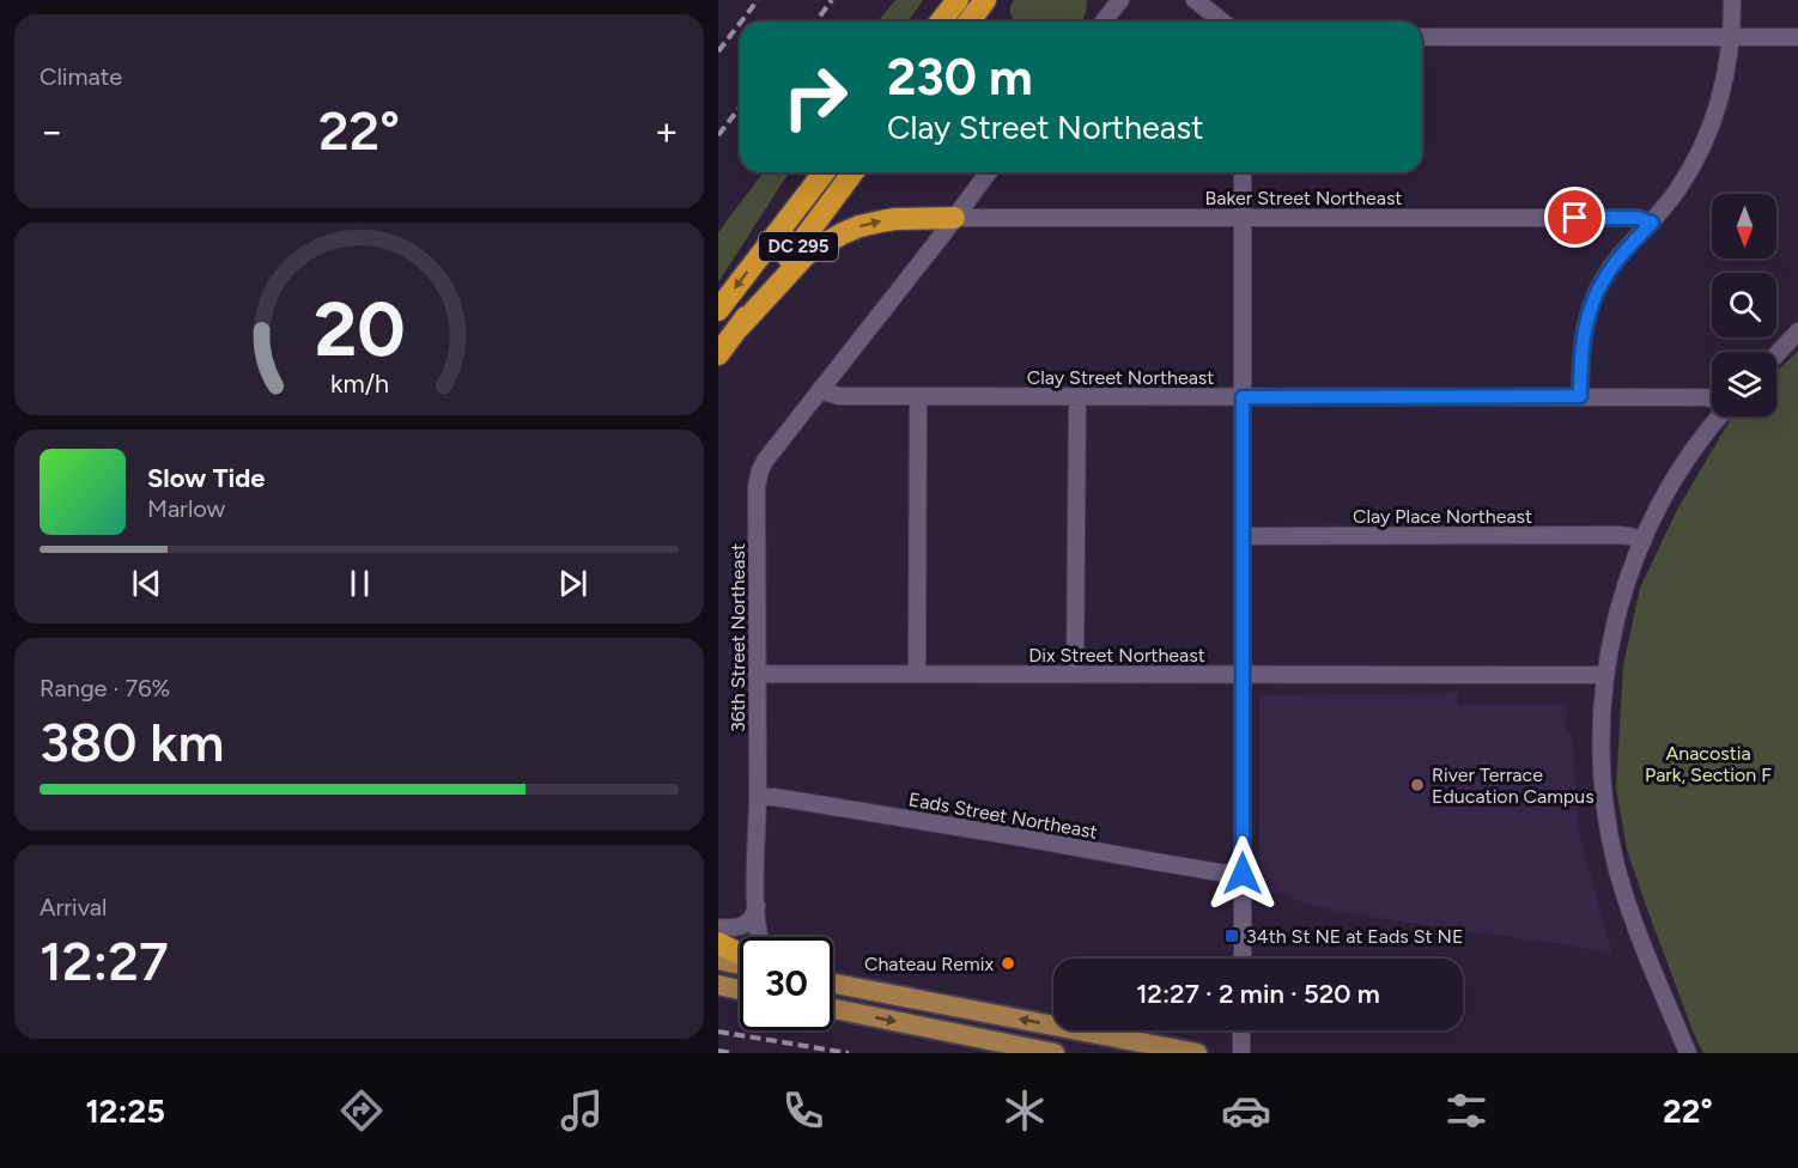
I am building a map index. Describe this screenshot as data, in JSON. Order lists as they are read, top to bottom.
{
  "streets": {
    "highway": ["DC 295"],
    "street": [
      "Baker Street Northeast",
      "Clay Street Northeast",
      "Clay Place Northeast",
      "36th Street Northeast",
      "Dix Street Northeast",
      "Eads Street Northeast"
    ]
  },
  "crossings": [
    ["Baker Street Northeast", "36th Street Northeast"],
    ["Clay Street Northeast", "36th Street Northeast"],
    ["36th Street Northeast", "Dix Street Northeast"],
    ["36th Street Northeast", "Eads Street Northeast"]
  ],
  "parks": ["Anacostia Park, Section F"],
  "places": {
    "other": ["River Terrace Education Campus", "Chateau Remix"],
    "transit": ["34th St NE at Eads St NE"]
  },
  "north": "bottom",
  "page": {
    "tile": [
      "Climate",
      ["Range · 76%", "380 km"],
      ["Arrival", "12:27"]
    ],
    "turn": ["230 m", "Clay Street Northeast"],
    "heat": ["−", "22°", "+"],
    "song": ["Slow Tide", "Marlow"],
    "limit": "30",
    "trip": "12:27 · 2 min · 520 m",
    "tabs": ["12:25", "22°"],
    "gauge": ["20", "km/h"]
  }
}
